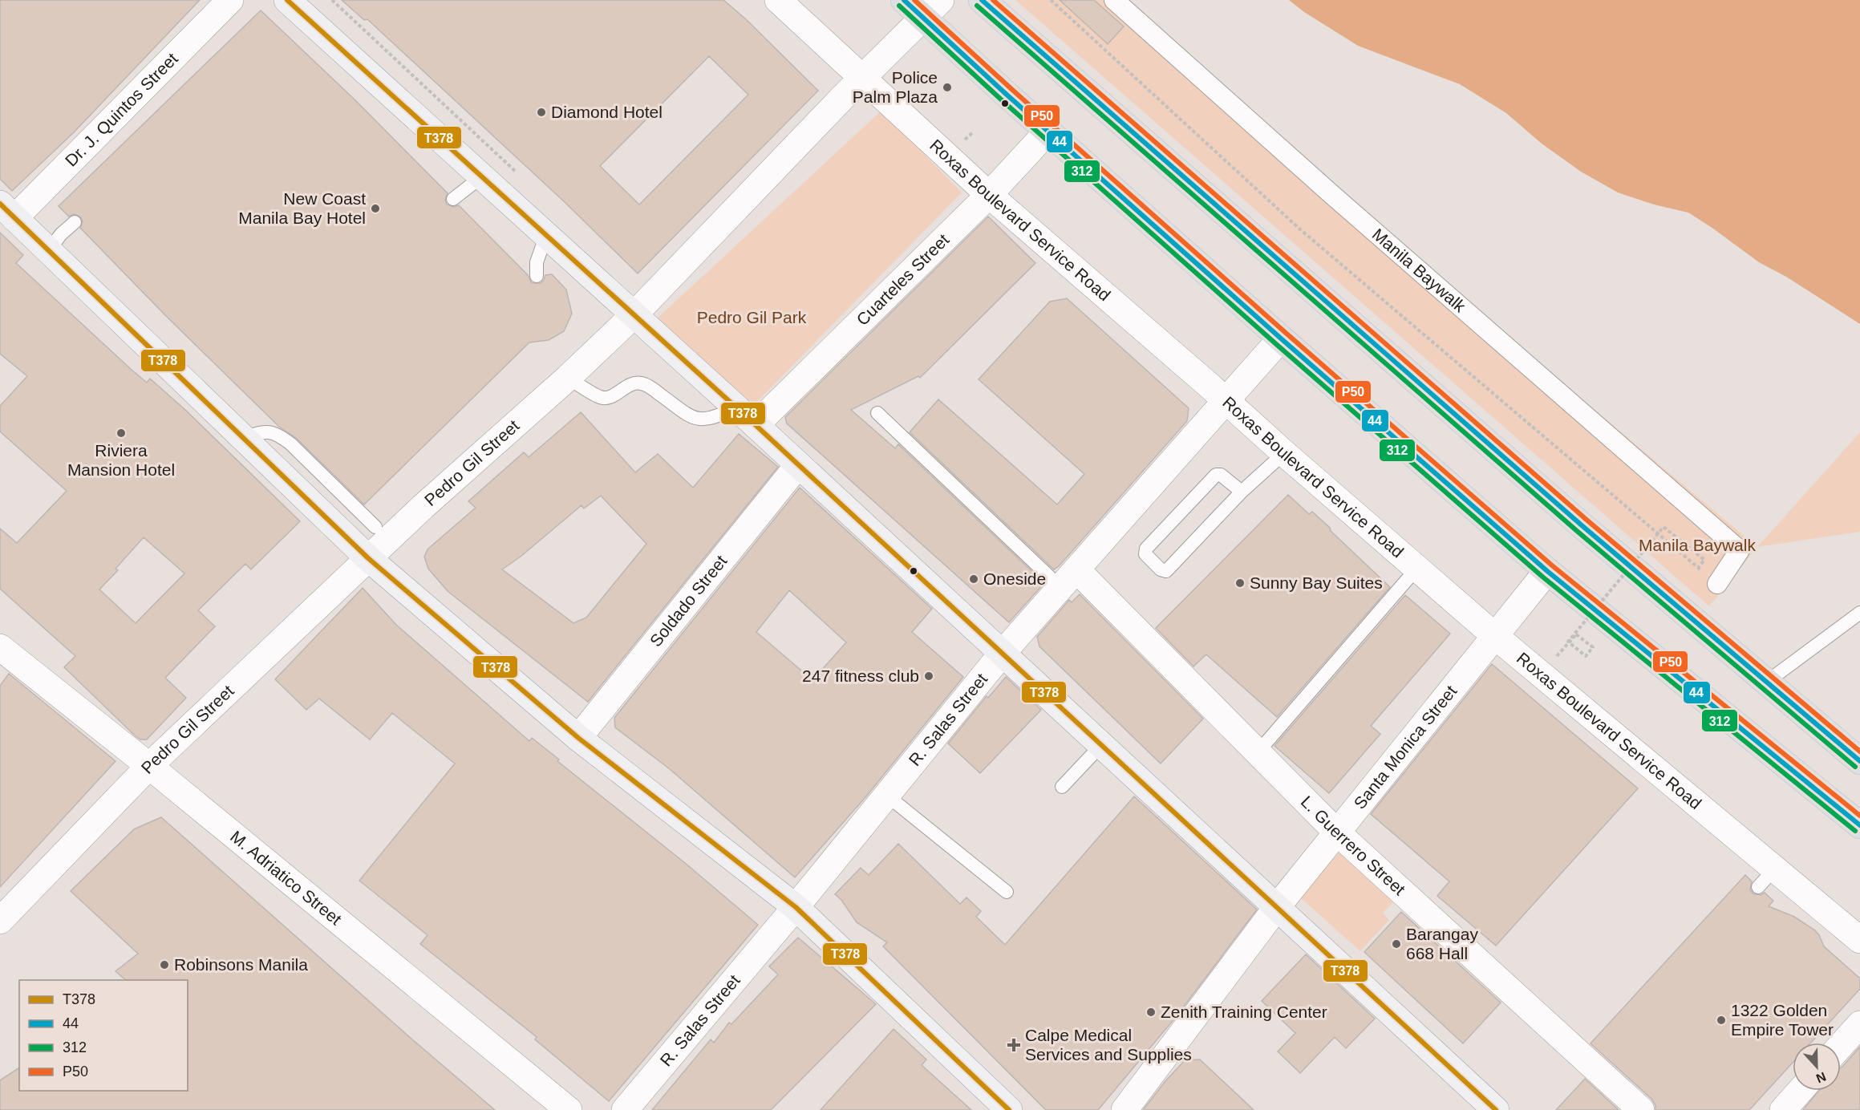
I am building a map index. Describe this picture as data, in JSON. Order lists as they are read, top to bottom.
{
  "streets": {
    "street": [
      "Dr. J. Quintos Street",
      "Roxas Boulevard Service Road",
      "Manila Baywalk",
      "Cuarteles Street",
      "Pedro Gil Street",
      "Soldado Street",
      "R. Salas Street",
      "Santa Monica Street",
      "L. Guerrero Street",
      "M. Adriatico Street"
    ]
  },
  "crossings": [
    ["Roxas Boulevard Service Road", "Cuarteles Street"],
    ["Roxas Boulevard Service Road", "Pedro Gil Street"],
    ["Roxas Boulevard Service Road", "R. Salas Street"],
    ["Roxas Boulevard Service Road", "Santa Monica Street"],
    ["Pedro Gil Street", "M. Adriatico Street"],
    ["R. Salas Street", "L. Guerrero Street"],
    ["Santa Monica Street", "L. Guerrero Street"]
  ],
  "parks": ["Pedro Gil Park", "Manila Baywalk"],
  "places": {
    "other": [
      "Police Palm Plaza",
      "Diamond Hotel",
      "New Coast Manila Bay Hotel",
      "Riviera Mansion Hotel",
      "Oneside",
      "Sunny Bay Suites",
      "247 fitness club",
      "Barangay 668 Hall",
      "Robinsons Manila",
      "Zenith Training Center",
      "1322 Golden Empire Tower"
    ],
    "health": ["Calpe Medical Services and Supplies"]
  },
  "lines": [
    "transit line T378",
    "transit line 44",
    "transit line P50",
    "transit line 312"
  ],
  "legend": [
    "T378",
    "44",
    "312",
    "P50"
  ],
  "north": "bottom"
}
